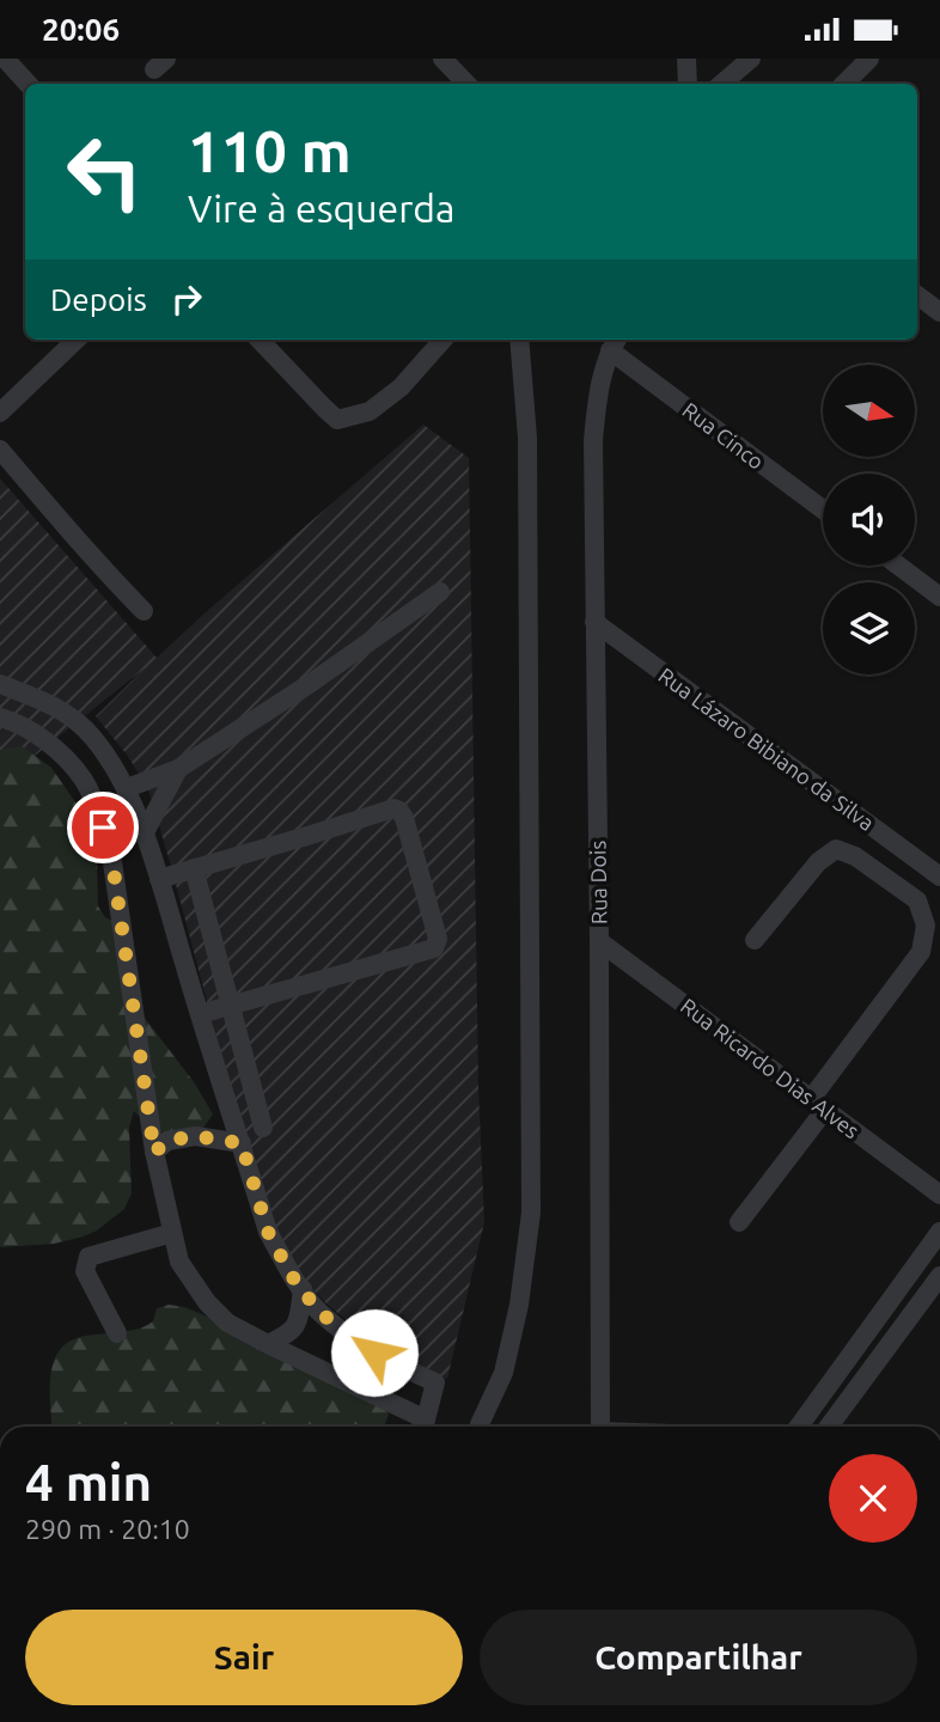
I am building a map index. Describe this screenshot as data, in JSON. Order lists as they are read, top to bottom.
{
  "streets": {
    "street": [
      "Rua Cinco",
      "Rua Lázaro Bibiano da Silva",
      "Rua Dois",
      "Rua Ricardo Dias Alves"
    ]
  },
  "crossings": [
    ["Rua Cinco", "Rua Dois"],
    ["Rua Lázaro Bibiano da Silva", "Rua Dois"],
    ["Rua Dois", "Rua Ricardo Dias Alves"]
  ],
  "north": "right",
  "page": {
    "status": "20:06",
    "turn": ["110 m", "Vire à esquerda"],
    "then": "Depois",
    "heading": ["4 min", "290 m · 20:10"],
    "buttons": ["Sair", "Compartilhar"]
  }
}
